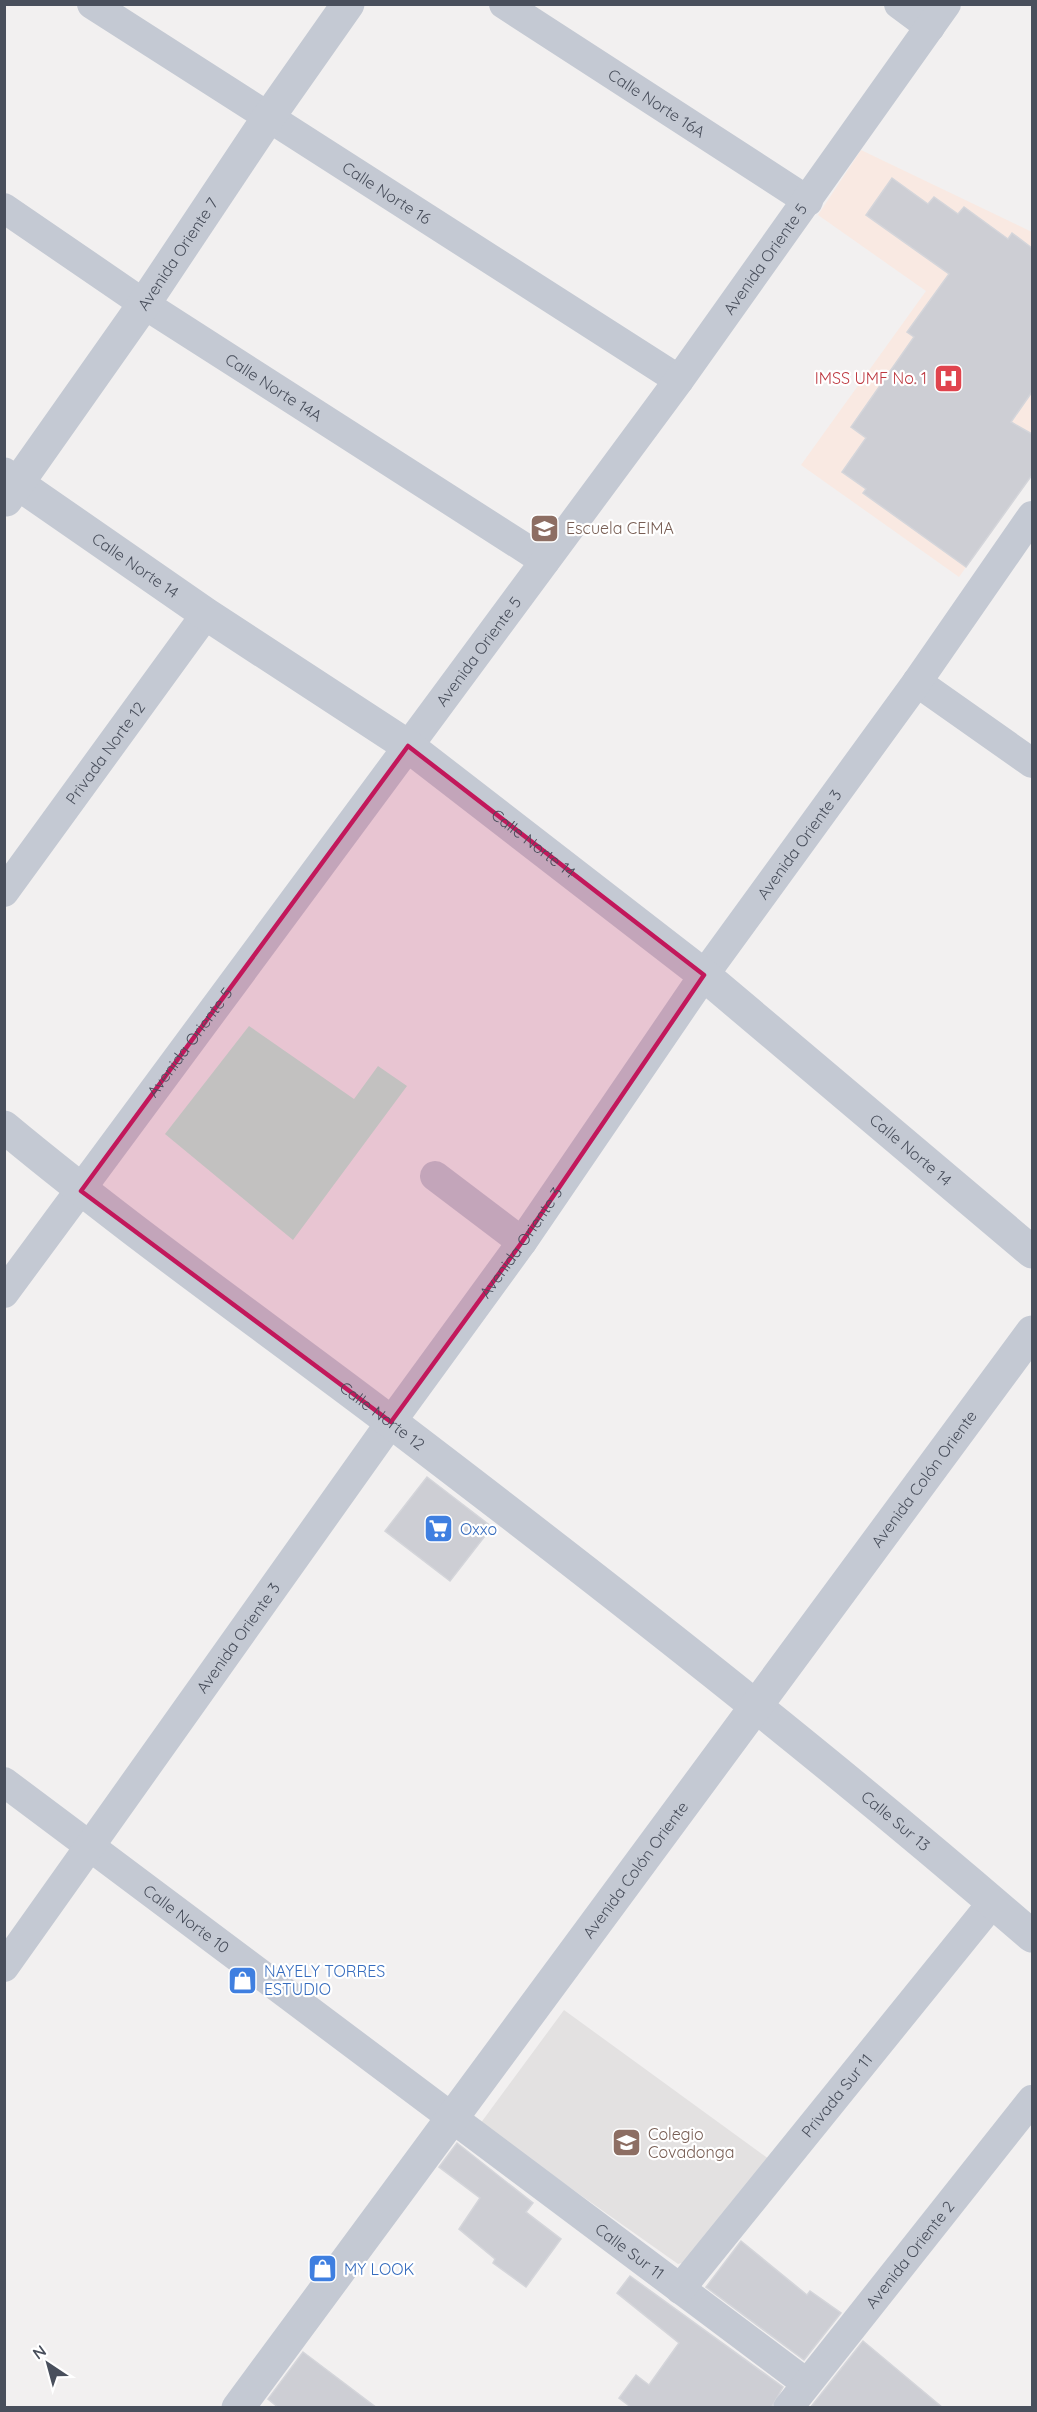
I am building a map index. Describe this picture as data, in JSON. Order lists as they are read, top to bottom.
{
  "streets": {
    "street": [
      "Calle Norte 16A",
      "Calle Norte 16",
      "Avenida Oriente 7",
      "Avenida Oriente 5",
      "Calle Norte 14A",
      "Calle Norte 14",
      "Privada Norte 12",
      "Avenida Oriente 3",
      "Calle Norte 12",
      "Avenida Colón Oriente",
      "Calle Sur 13",
      "Calle Norte 10",
      "Privada Sur 11",
      "Calle Sur 11",
      "Avenida Oriente 2"
    ]
  },
  "crossings": [
    ["Calle Norte 16A", "Avenida Oriente 5"],
    ["Calle Norte 16", "Avenida Oriente 7"],
    ["Calle Norte 16", "Avenida Oriente 5"],
    ["Avenida Oriente 7", "Calle Norte 14A"],
    ["Avenida Oriente 7", "Calle Norte 14"],
    ["Avenida Oriente 5", "Calle Norte 14A"],
    ["Avenida Oriente 5", "Calle Norte 14"],
    ["Avenida Oriente 5", "Calle Norte 12"],
    ["Calle Norte 14", "Privada Norte 12"],
    ["Calle Norte 14", "Avenida Oriente 3"],
    ["Avenida Oriente 3", "Calle Norte 12"],
    ["Avenida Oriente 3", "Calle Norte 10"],
    ["Calle Norte 12", "Avenida Colón Oriente"],
    ["Calle Norte 12", "Calle Sur 13"],
    ["Avenida Colón Oriente", "Calle Sur 13"],
    ["Avenida Colón Oriente", "Calle Norte 10"],
    ["Avenida Colón Oriente", "Calle Sur 11"],
    ["Calle Sur 13", "Privada Sur 11"],
    ["Calle Norte 10", "Calle Sur 11"],
    ["Privada Sur 11", "Calle Sur 11"],
    ["Calle Sur 11", "Avenida Oriente 2"]
  ],
  "places": {
    "hospital": ["IMSS UMF No. 1"],
    "school or university": ["Escuela CEIMA", "Colegio Covadonga"],
    "supermarket": ["Oxxo"],
    "shop": ["NAYELY TORRES ESTUDIO", "MY LOOK"]
  },
  "north": "top left"
}
